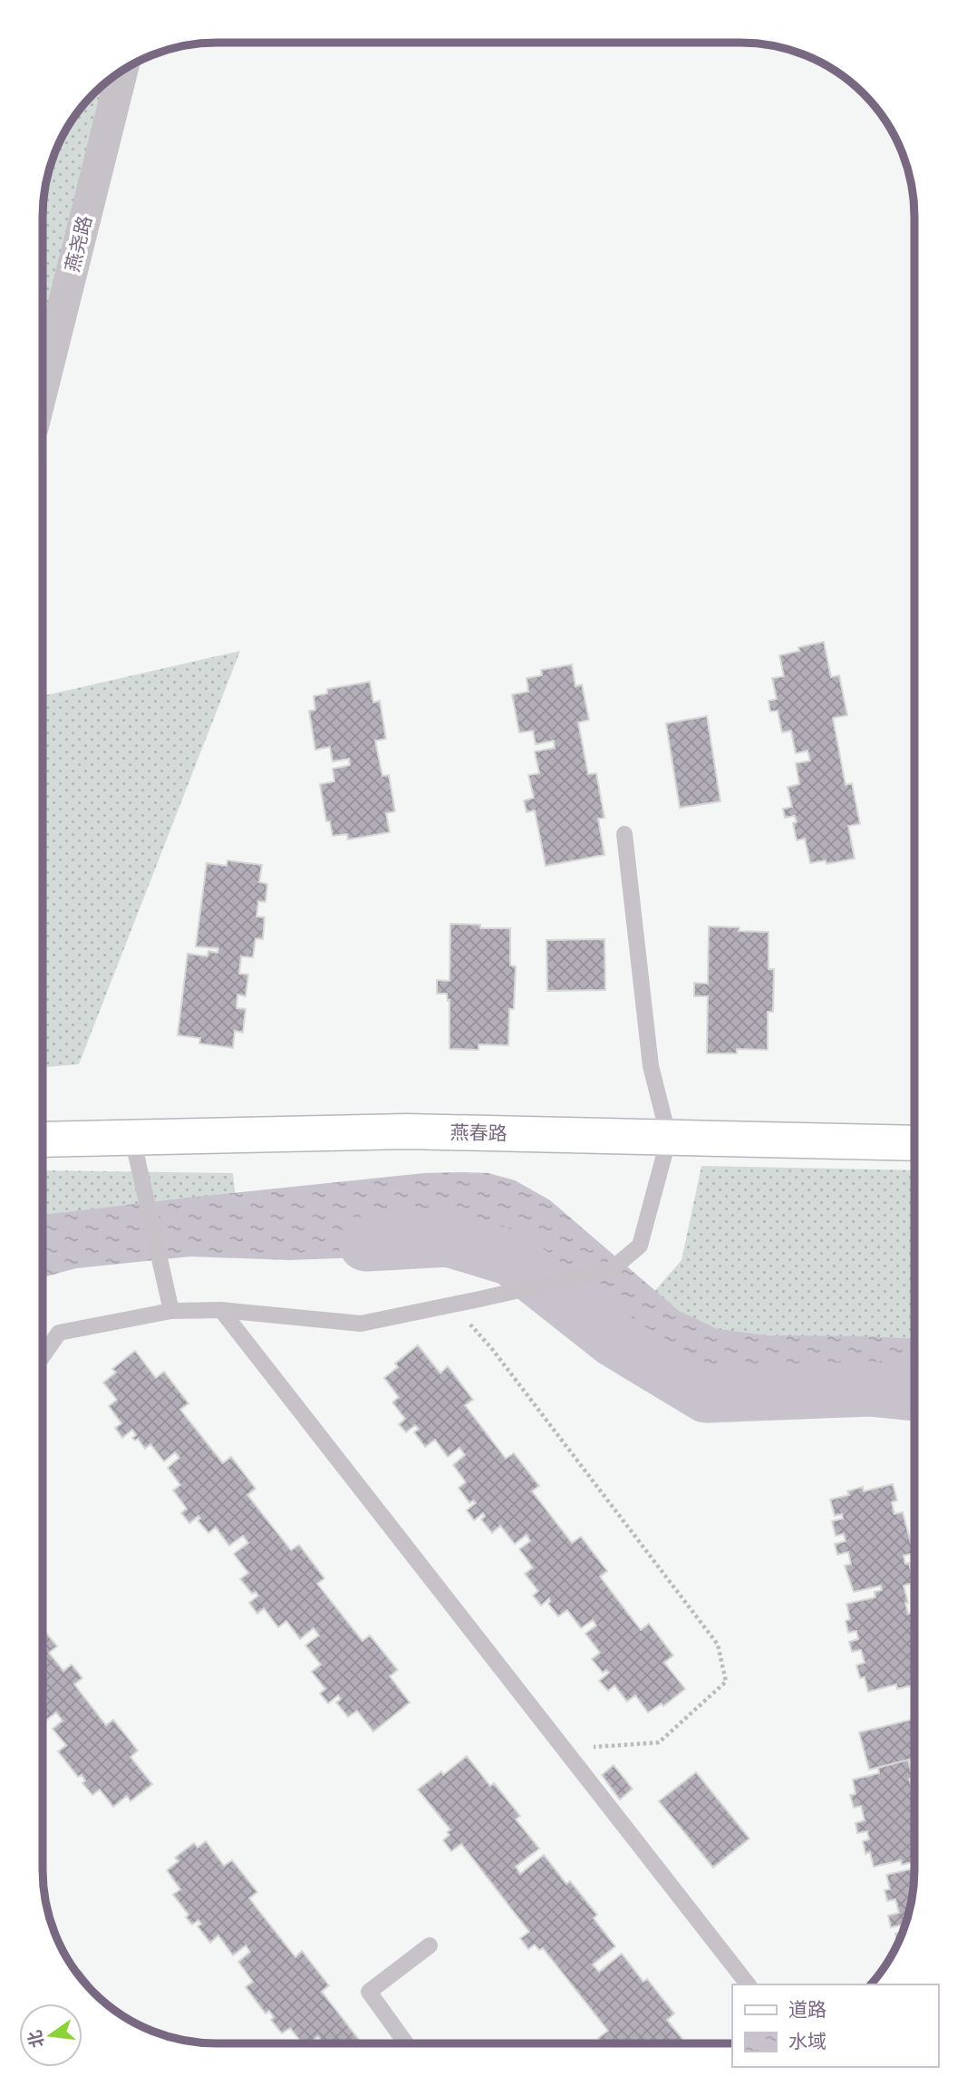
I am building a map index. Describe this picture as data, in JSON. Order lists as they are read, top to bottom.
{
  "streets": {
    "street": ["燕尧路", "燕春路"]
  },
  "legend": ["道路", "水域"],
  "north": "left"
}
